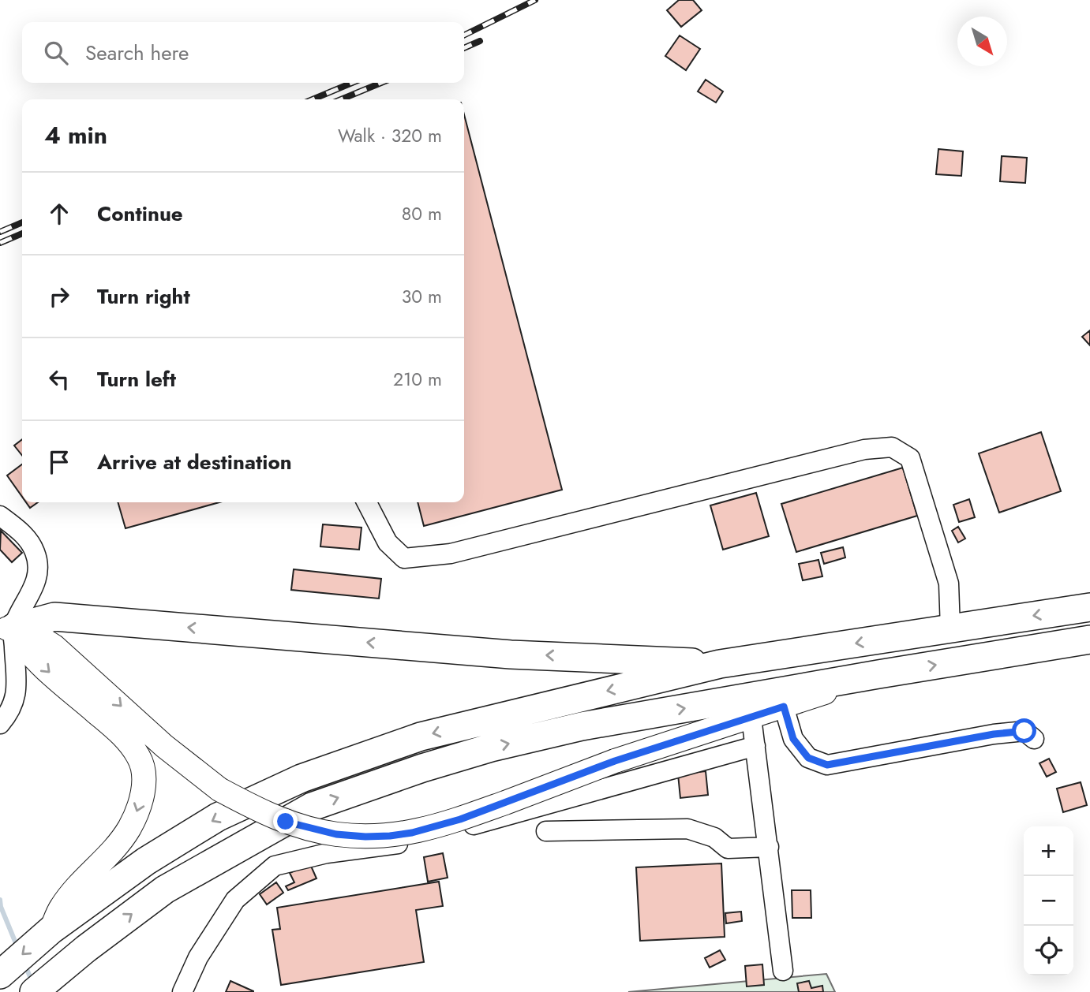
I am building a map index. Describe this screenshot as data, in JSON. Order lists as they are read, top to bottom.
{
  "north": "bottom right",
  "page": {
    "search": "Search here",
    "heading": ["4 min", "Walk · 320 m"],
    "list": [
      ["Continue", "80 m"],
      ["Turn right", "30 m"],
      ["Turn left", "210 m"],
      "Arrive at destination"
    ],
    "map_buttons": ["+", "−"]
  }
}
